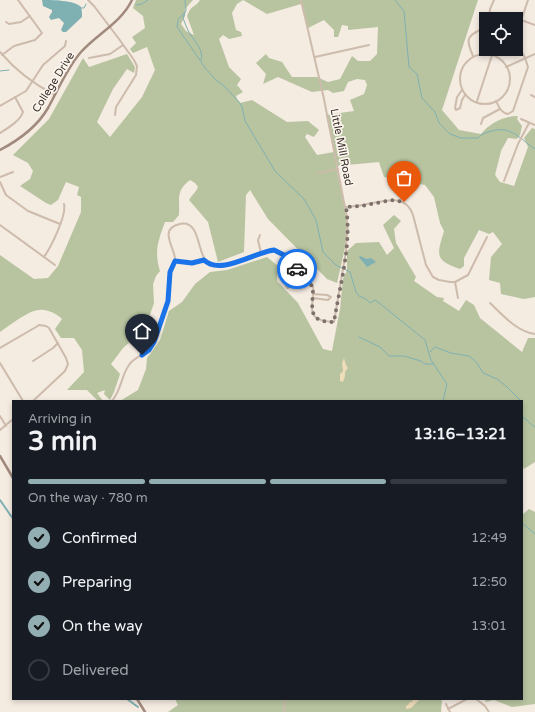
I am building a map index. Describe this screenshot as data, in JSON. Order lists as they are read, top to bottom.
{
  "streets": {
    "main road": ["College Drive"],
    "street": ["Little Mill Road"]
  },
  "page": {
    "heading": ["3 min", "Arriving in", "13:16–13:21"],
    "bar": "On the way · 780 m",
    "list": [
      ["Confirmed", "12:49"],
      ["Preparing", "12:50"],
      ["On the way", "13:01"],
      "Delivered"
    ]
  }
}
